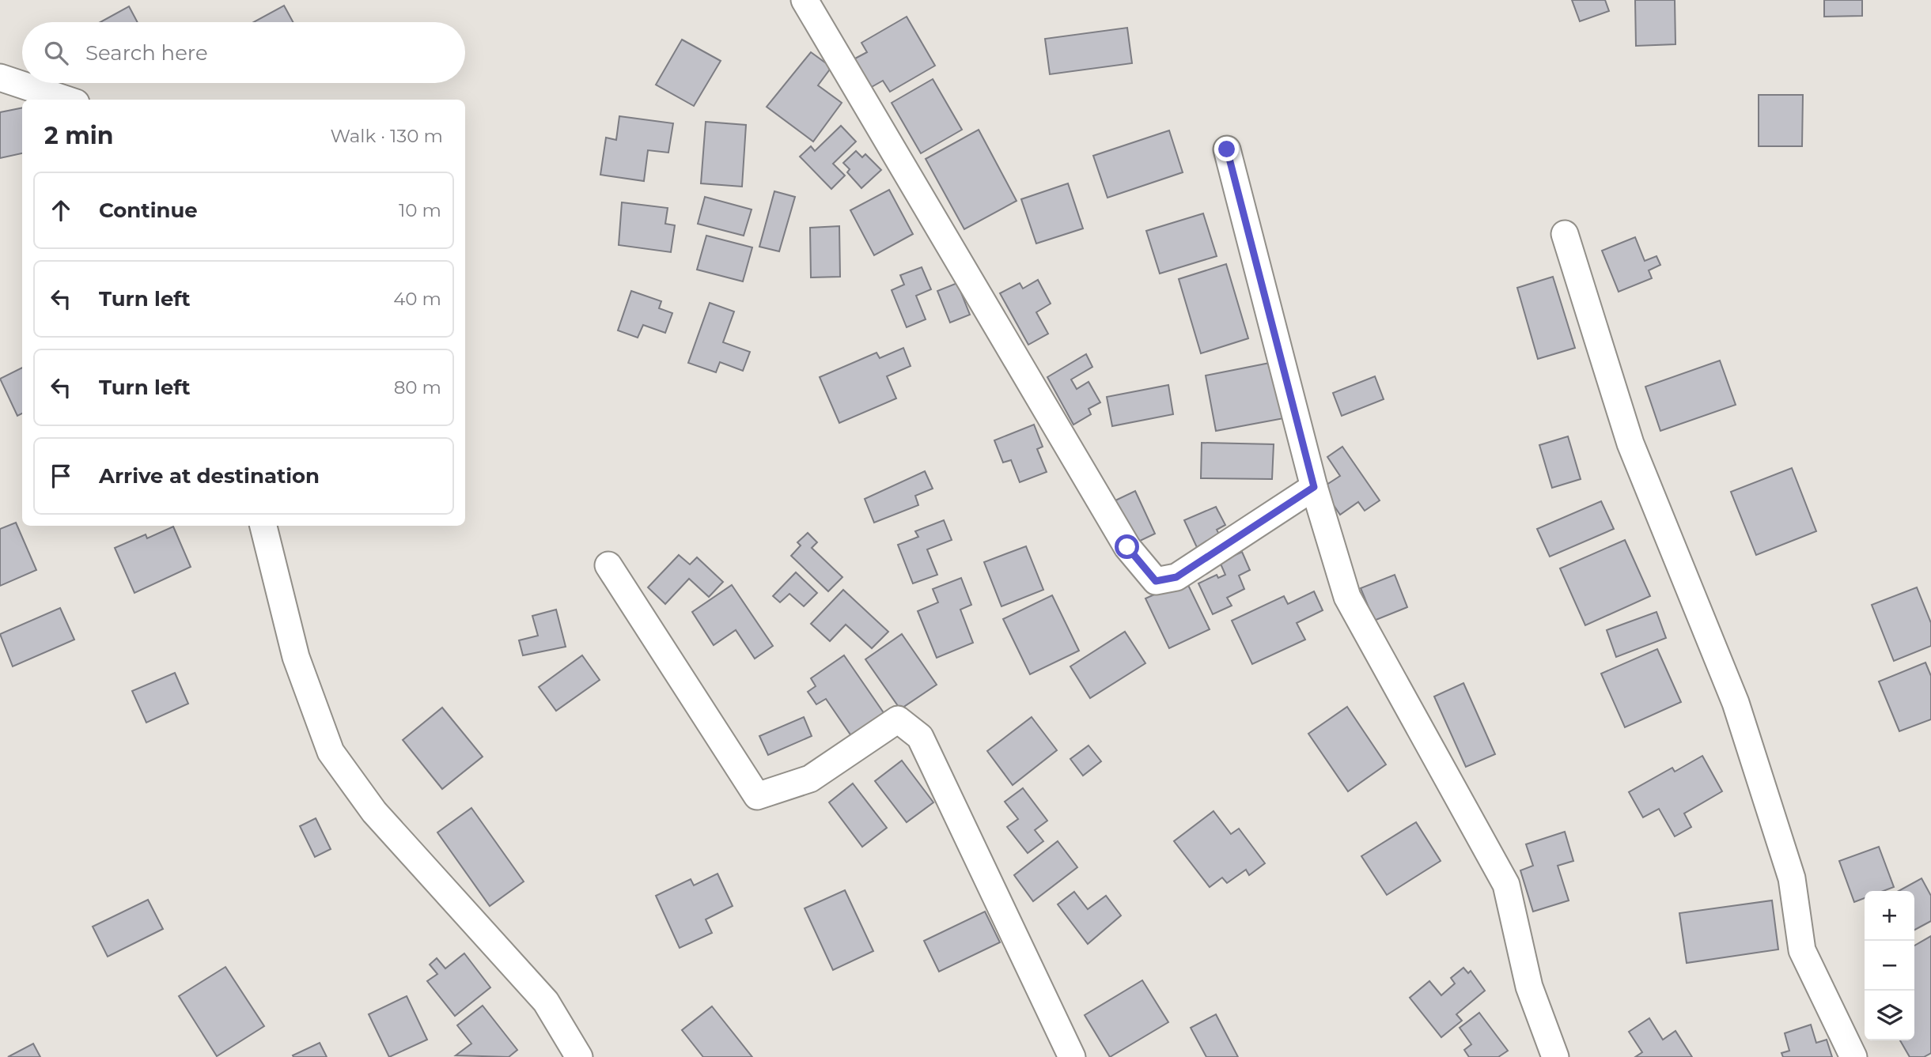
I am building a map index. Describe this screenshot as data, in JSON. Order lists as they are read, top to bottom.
{
  "page": {
    "search": "Search here",
    "heading": ["2 min", "Walk · 130 m"],
    "list": [
      ["Continue", "10 m"],
      ["Turn left", "40 m"],
      ["Turn left", "80 m"],
      "Arrive at destination"
    ],
    "map_buttons": ["+", "−"]
  }
}
